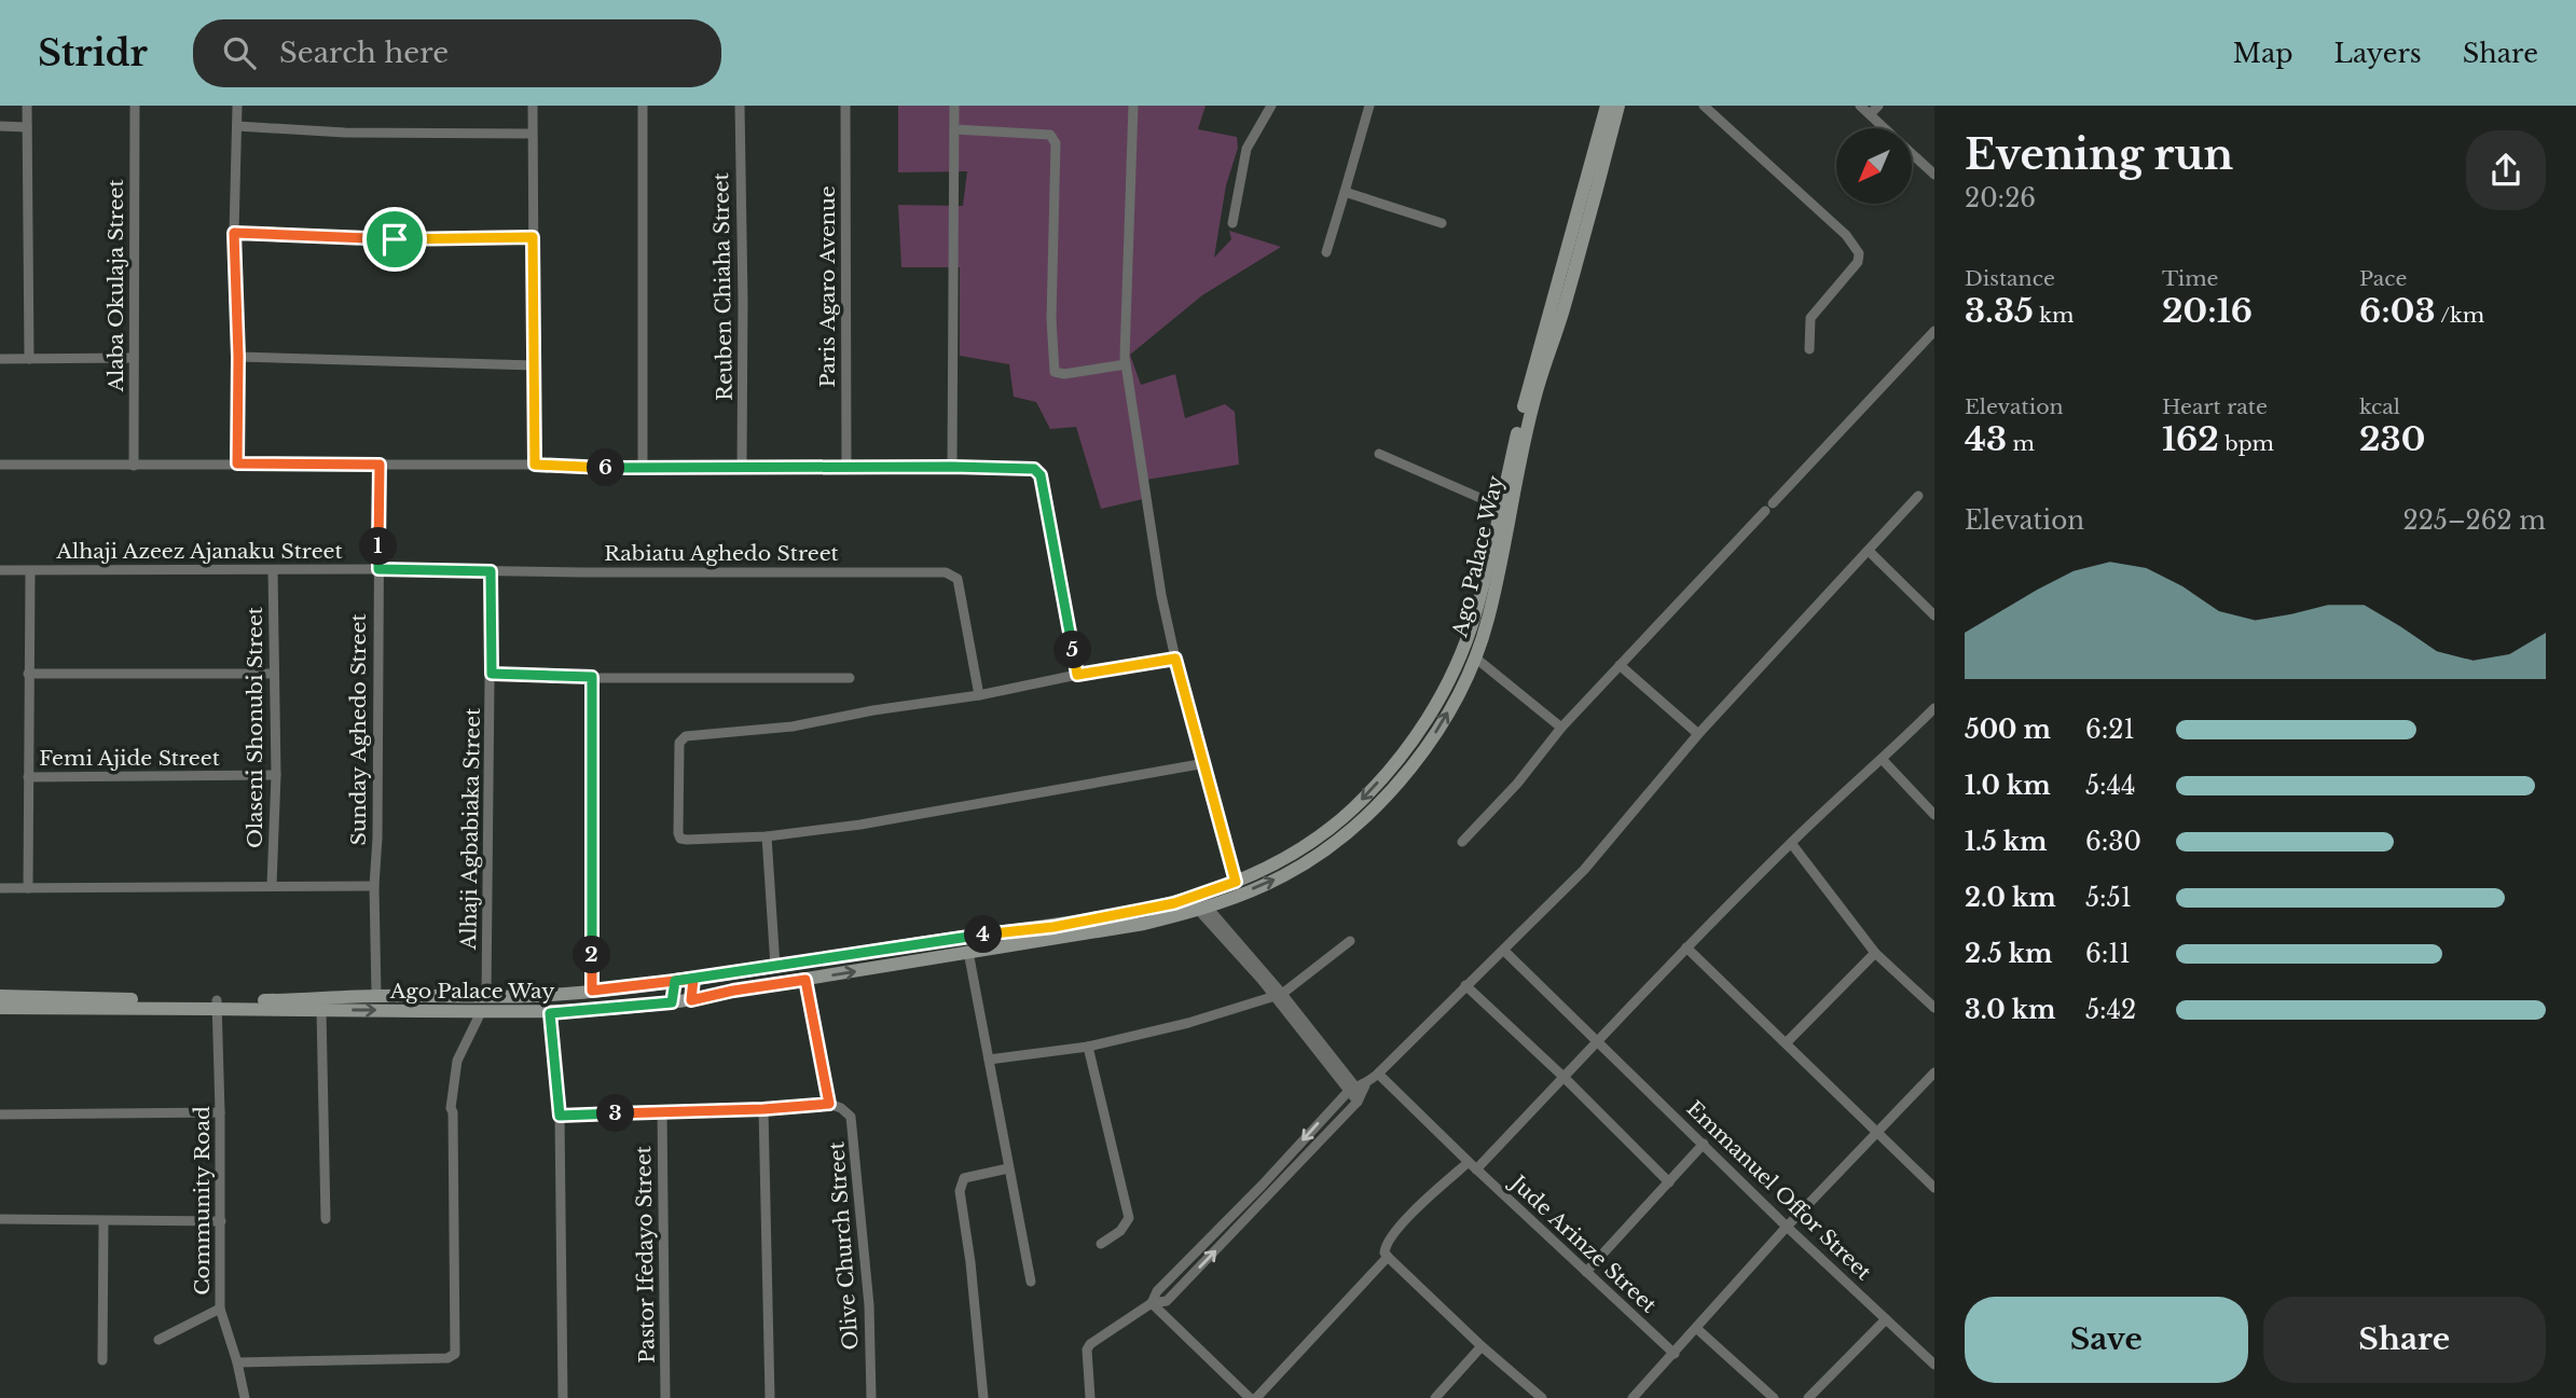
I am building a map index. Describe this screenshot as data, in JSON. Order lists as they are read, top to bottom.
{
  "streets": {
    "main road": ["Ago Palace Way"],
    "street": [
      "Alaba Okulaja Street",
      "Reuben Chiaha Street",
      "Paris Agaro Avenue",
      "Alhaji Azeez Ajanaku Street",
      "Rabiatu Aghedo Street",
      "Olaseni Shonubi Street",
      "Sunday Aghedo Street",
      "Femi Ajide Street",
      "Alhaji Agbabiaka Street",
      "Emmanuel Offor Street",
      "Community Road",
      "Jude Arinze Street",
      "Olive Church Street",
      "Pastor Ifedayo Street"
    ]
  },
  "crossings": [
    ["Alhaji Azeez Ajanaku Street", "Rabiatu Aghedo Street"],
    ["Alhaji Azeez Ajanaku Street", "Olaseni Shonubi Street"],
    ["Alhaji Azeez Ajanaku Street", "Sunday Aghedo Street"],
    ["Alhaji Azeez Ajanaku Street", "Alhaji Agbabiaka Street"],
    ["Rabiatu Aghedo Street", "Alhaji Agbabiaka Street"],
    ["Ago Palace Way", "Sunday Aghedo Street"],
    ["Ago Palace Way", "Alhaji Agbabiaka Street"],
    ["Ago Palace Way", "Community Road"],
    ["Olaseni Shonubi Street", "Femi Ajide Street"]
  ],
  "north": "bottom left",
  "page": {
    "header": "Stridr",
    "search": "Search here",
    "nav": ["Map", "Layers", "Share"],
    "heading": ["Evening run", "20:26"],
    "stats": [
      ["Distance", "3.35 km"],
      ["Time", "20:16"],
      ["Pace", "6:03 /km"],
      ["Elevation", "43 m"],
      ["Heart rate", "162 bpm"],
      ["kcal", "230"]
    ],
    "pins": [
      "6",
      "1",
      "5",
      "4",
      "2",
      "3"
    ],
    "chart": ["Elevation", "225–262 m"],
    "list": [
      {
        "name": "500 m",
        "note": "6:21"
      },
      {
        "name": "1.0 km",
        "note": "5:44"
      },
      {
        "name": "1.5 km",
        "note": "6:30"
      },
      {
        "name": "2.0 km",
        "note": "5:51"
      },
      {
        "name": "2.5 km",
        "note": "6:11"
      },
      {
        "name": "3.0 km",
        "note": "5:42"
      }
    ],
    "buttons": ["Save", "Share"]
  }
}
